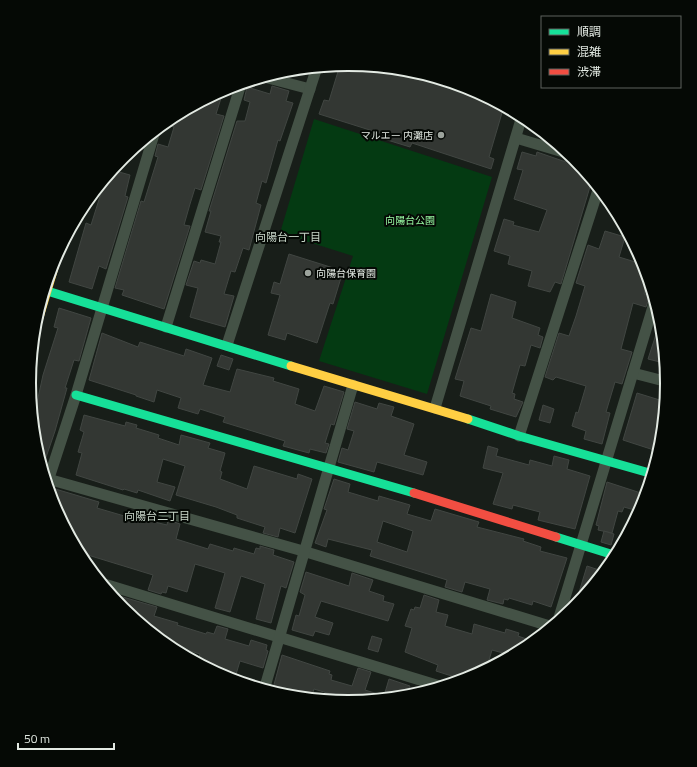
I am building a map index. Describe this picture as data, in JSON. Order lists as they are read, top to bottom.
{
  "districts": ["向陽台一丁目", "向陽台二丁目"],
  "parks": ["向陽台公園"],
  "places": ["マルエー 内灘店", "向陽台保育園"],
  "legend": ["順調", "混雑", "渋滞"],
  "scale_bar": "50 m"
}
